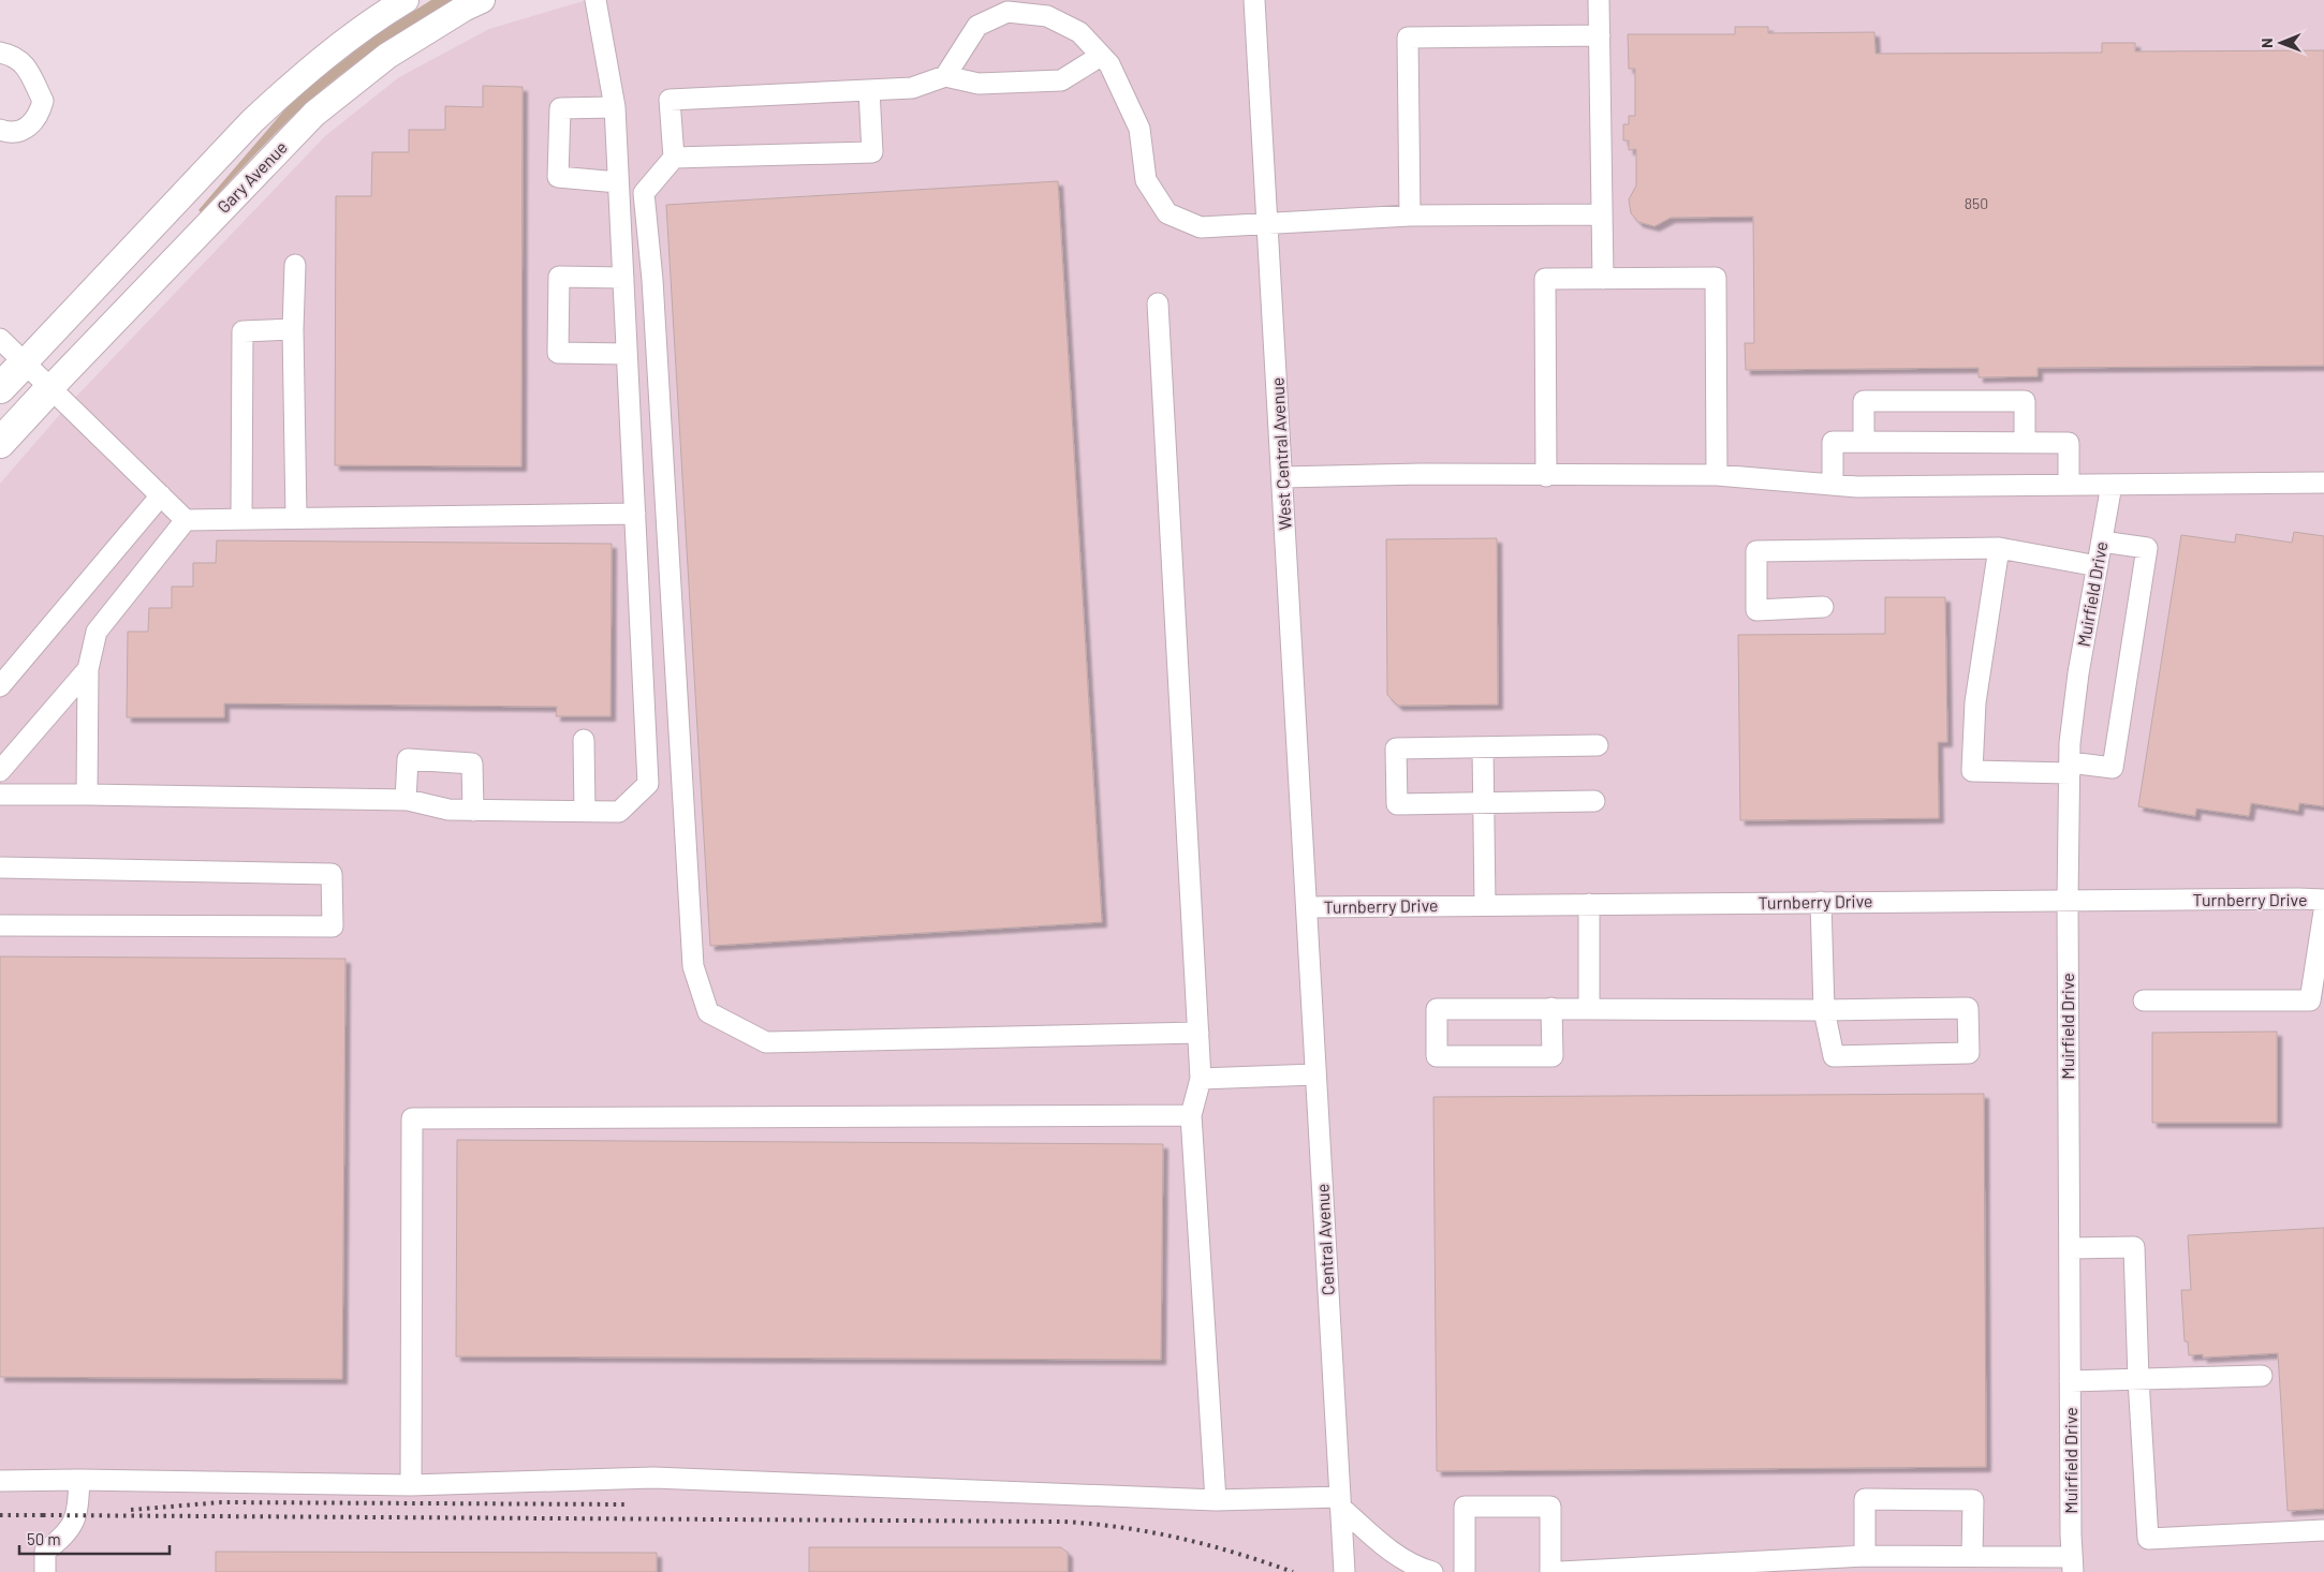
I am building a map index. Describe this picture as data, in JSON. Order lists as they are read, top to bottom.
{
  "streets": {
    "main road": ["Gary Avenue"],
    "street": [
      "West Central Avenue",
      "Muirfield Drive",
      "Turnberry Drive",
      "Central Avenue"
    ]
  },
  "crossings": [
    ["West Central Avenue", "Turnberry Drive"],
    ["West Central Avenue", "Central Avenue"],
    ["Muirfield Drive", "Turnberry Drive"],
    ["Turnberry Drive", "Central Avenue"]
  ],
  "house_numbers": ["850"],
  "scale_bar": "50 m",
  "north": "left"
}
